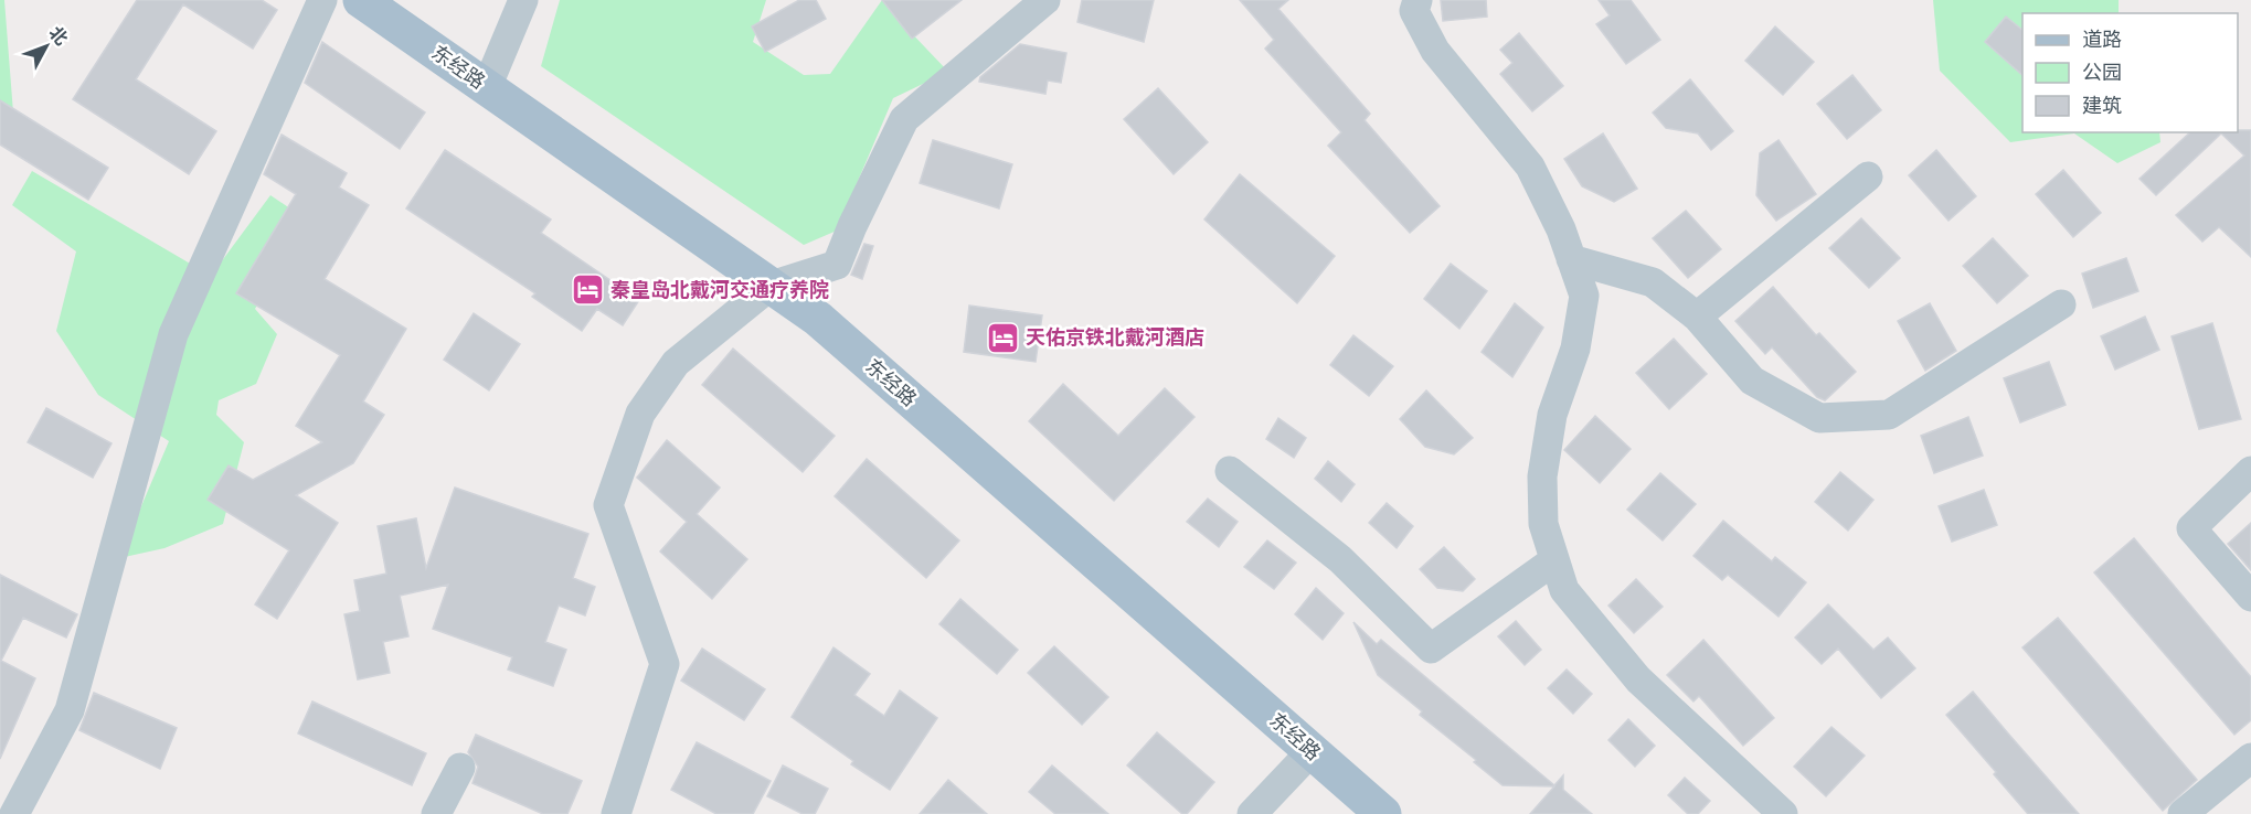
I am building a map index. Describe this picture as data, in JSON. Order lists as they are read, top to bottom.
{
  "streets": {
    "main road": ["东经路"]
  },
  "places": {
    "hotel": ["秦皇岛北戴河交通疗养院", "天佑京铁北戴河酒店"]
  },
  "legend": ["道路", "公园", "建筑"],
  "north": "top right"
}
